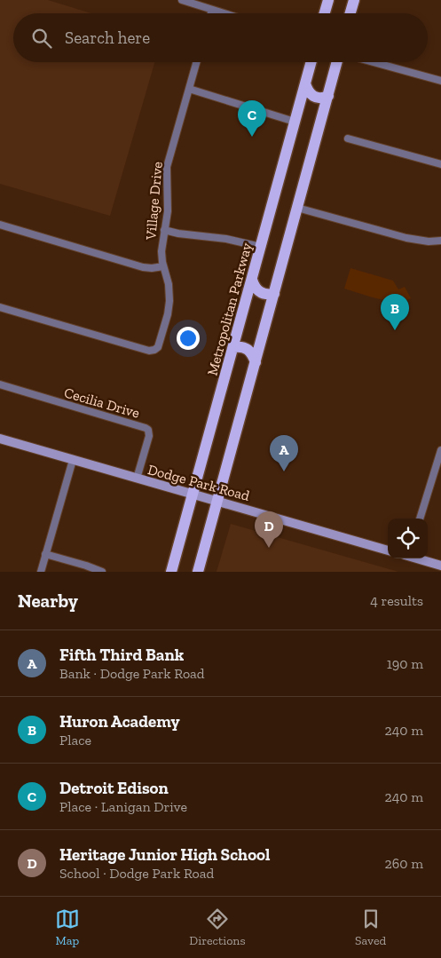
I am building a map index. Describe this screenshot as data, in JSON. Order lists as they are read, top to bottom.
{
  "streets": {
    "main road": ["Metropolitan Parkway"],
    "street": ["Village Drive", "Cecilia Drive", "Dodge Park Road"]
  },
  "crossings": [
    ["Metropolitan Parkway", "Dodge Park Road"],
    ["Cecilia Drive", "Dodge Park Road"]
  ],
  "page": {
    "search": "Search here",
    "pins": [
      "C",
      "B",
      "A",
      "D"
    ],
    "heading": ["Nearby", "4 results"],
    "list": [
      {
        "mark": "A",
        "name": "Fifth Third Bank",
        "note": "Bank · Dodge Park Road",
        "value": "190 m"
      },
      {
        "mark": "B",
        "name": "Huron Academy",
        "note": "Place",
        "value": "240 m"
      },
      {
        "mark": "C",
        "name": "Detroit Edison",
        "note": "Place · Lanigan Drive",
        "value": "240 m"
      },
      {
        "mark": "D",
        "name": "Heritage Junior High School",
        "note": "School · Dodge Park Road",
        "value": "260 m"
      }
    ],
    "nav": ["Map", "Directions", "Saved"]
  }
}
